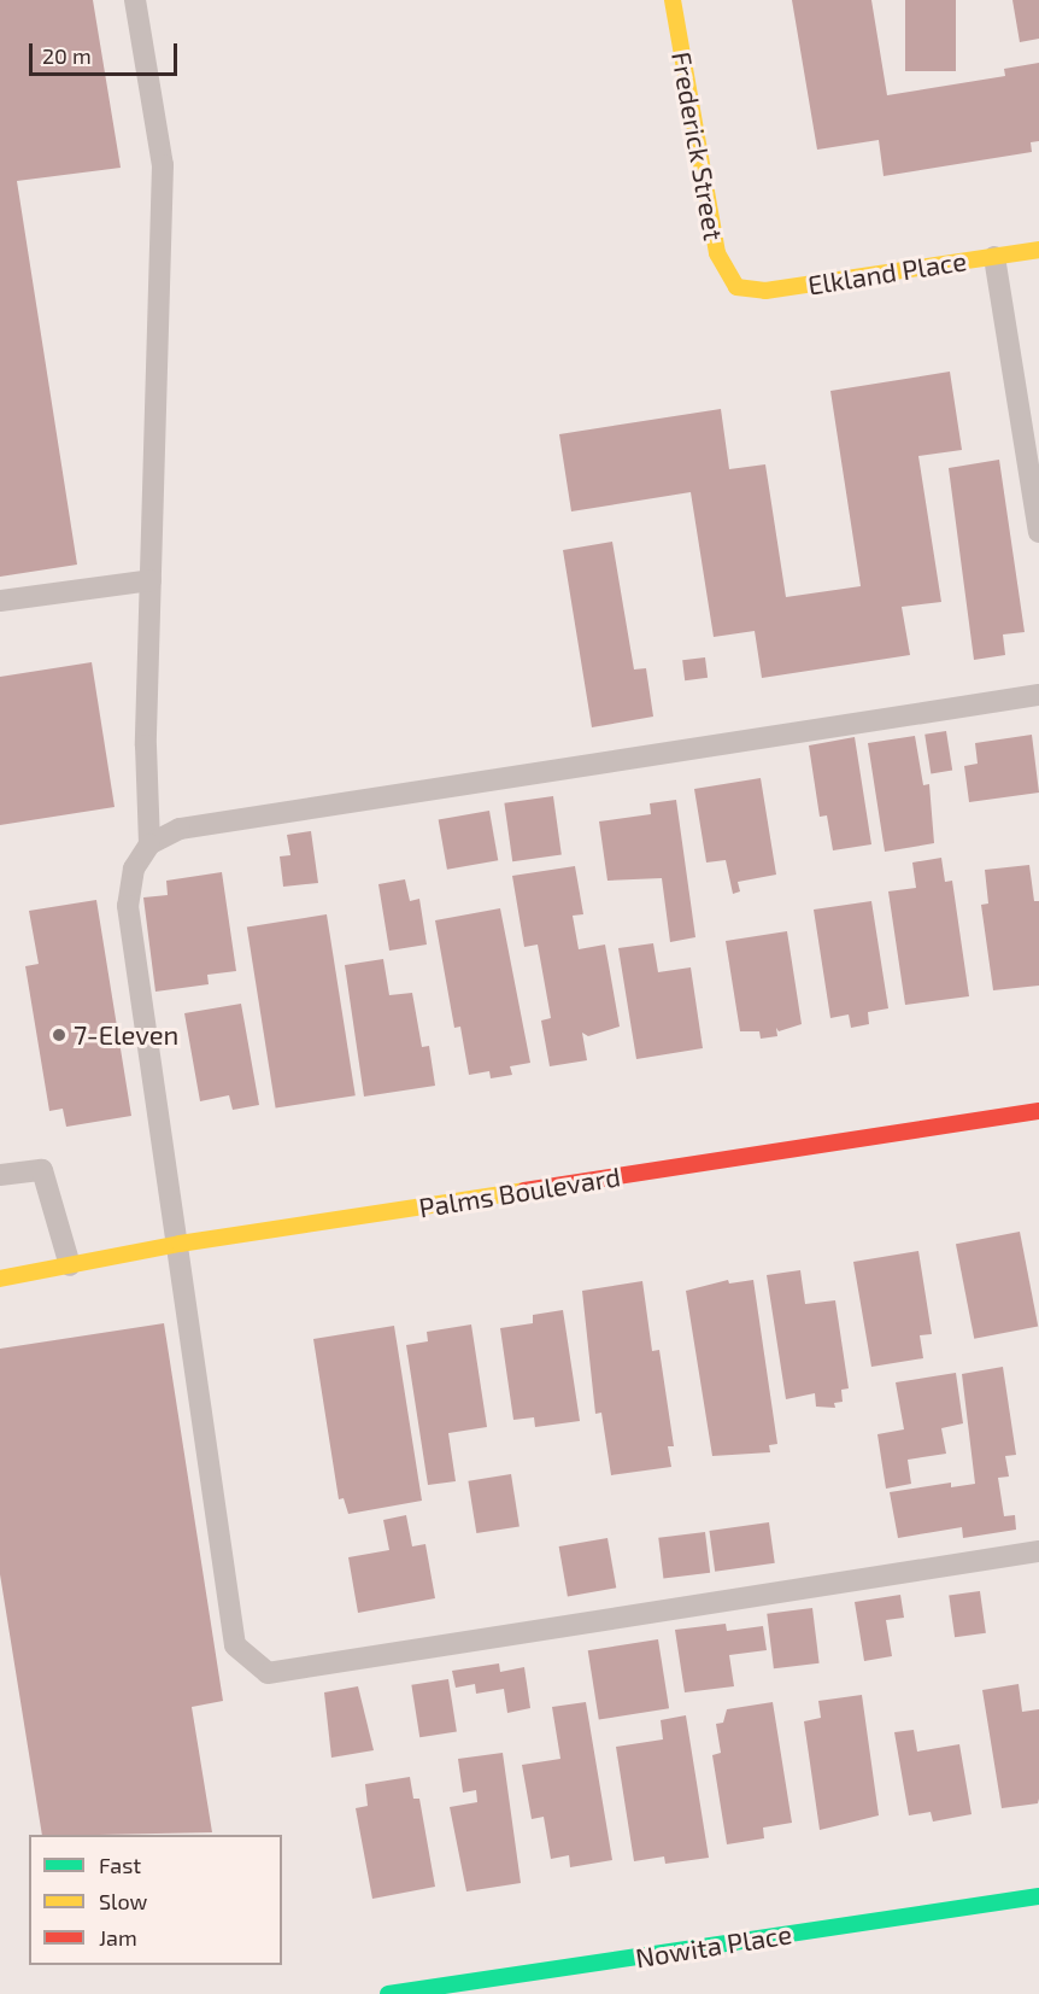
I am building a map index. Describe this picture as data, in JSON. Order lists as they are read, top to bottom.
{
  "streets": {
    "street": [
      "Frederick Street",
      "Elkland Place",
      "Palms Boulevard",
      "Nowita Place"
    ]
  },
  "crossings": [
    ["Frederick Street", "Elkland Place"]
  ],
  "places": ["7-Eleven"],
  "legend": ["Fast", "Slow", "Jam"],
  "scale_bar": "20 m"
}
